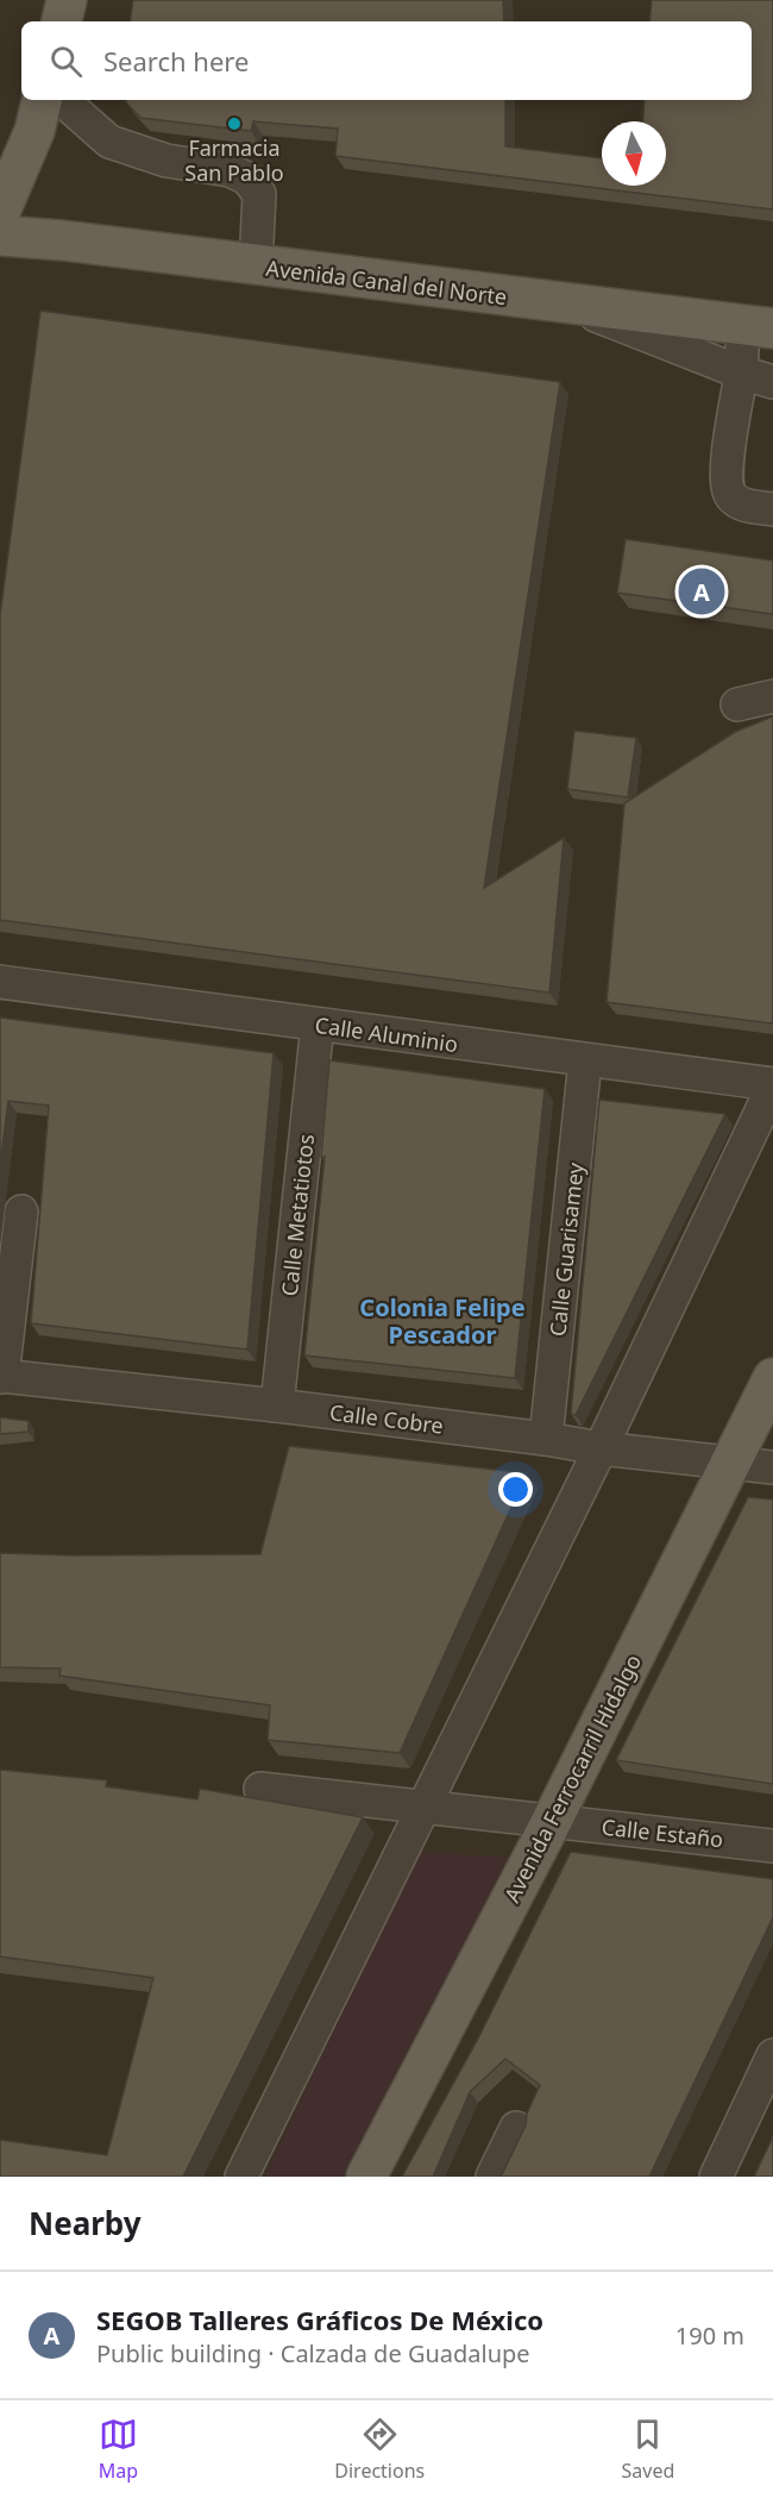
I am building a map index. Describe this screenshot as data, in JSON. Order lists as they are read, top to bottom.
{
  "streets": {
    "main road": ["Avenida Canal del Norte", "Avenida Ferrocarril Hidalgo"],
    "street": [
      "Calle Aluminio",
      "Calle Metatiotos",
      "Calle Guarisamey",
      "Calle Cobre",
      "Calle Estaño"
    ]
  },
  "crossings": [
    ["Calle Aluminio", "Calle Metatiotos"],
    ["Calle Aluminio", "Calle Guarisamey"],
    ["Calle Metatiotos", "Calle Cobre"],
    ["Calle Guarisamey", "Calle Cobre"],
    ["Calle Cobre", "Avenida Ferrocarril Hidalgo"],
    ["Avenida Ferrocarril Hidalgo", "Calle Estaño"]
  ],
  "districts": ["Colonia Felipe Pescador"],
  "places": ["Farmacia San Pablo"],
  "north": "bottom",
  "page": {
    "search": "Search here",
    "pins": "A",
    "heading": "Nearby",
    "list": [
      {
        "mark": "A",
        "name": "SEGOB Talleres Gráficos De México",
        "note": "Public building · Calzada de Guadalupe",
        "value": "190 m"
      }
    ],
    "nav": ["Map", "Directions", "Saved"]
  }
}
